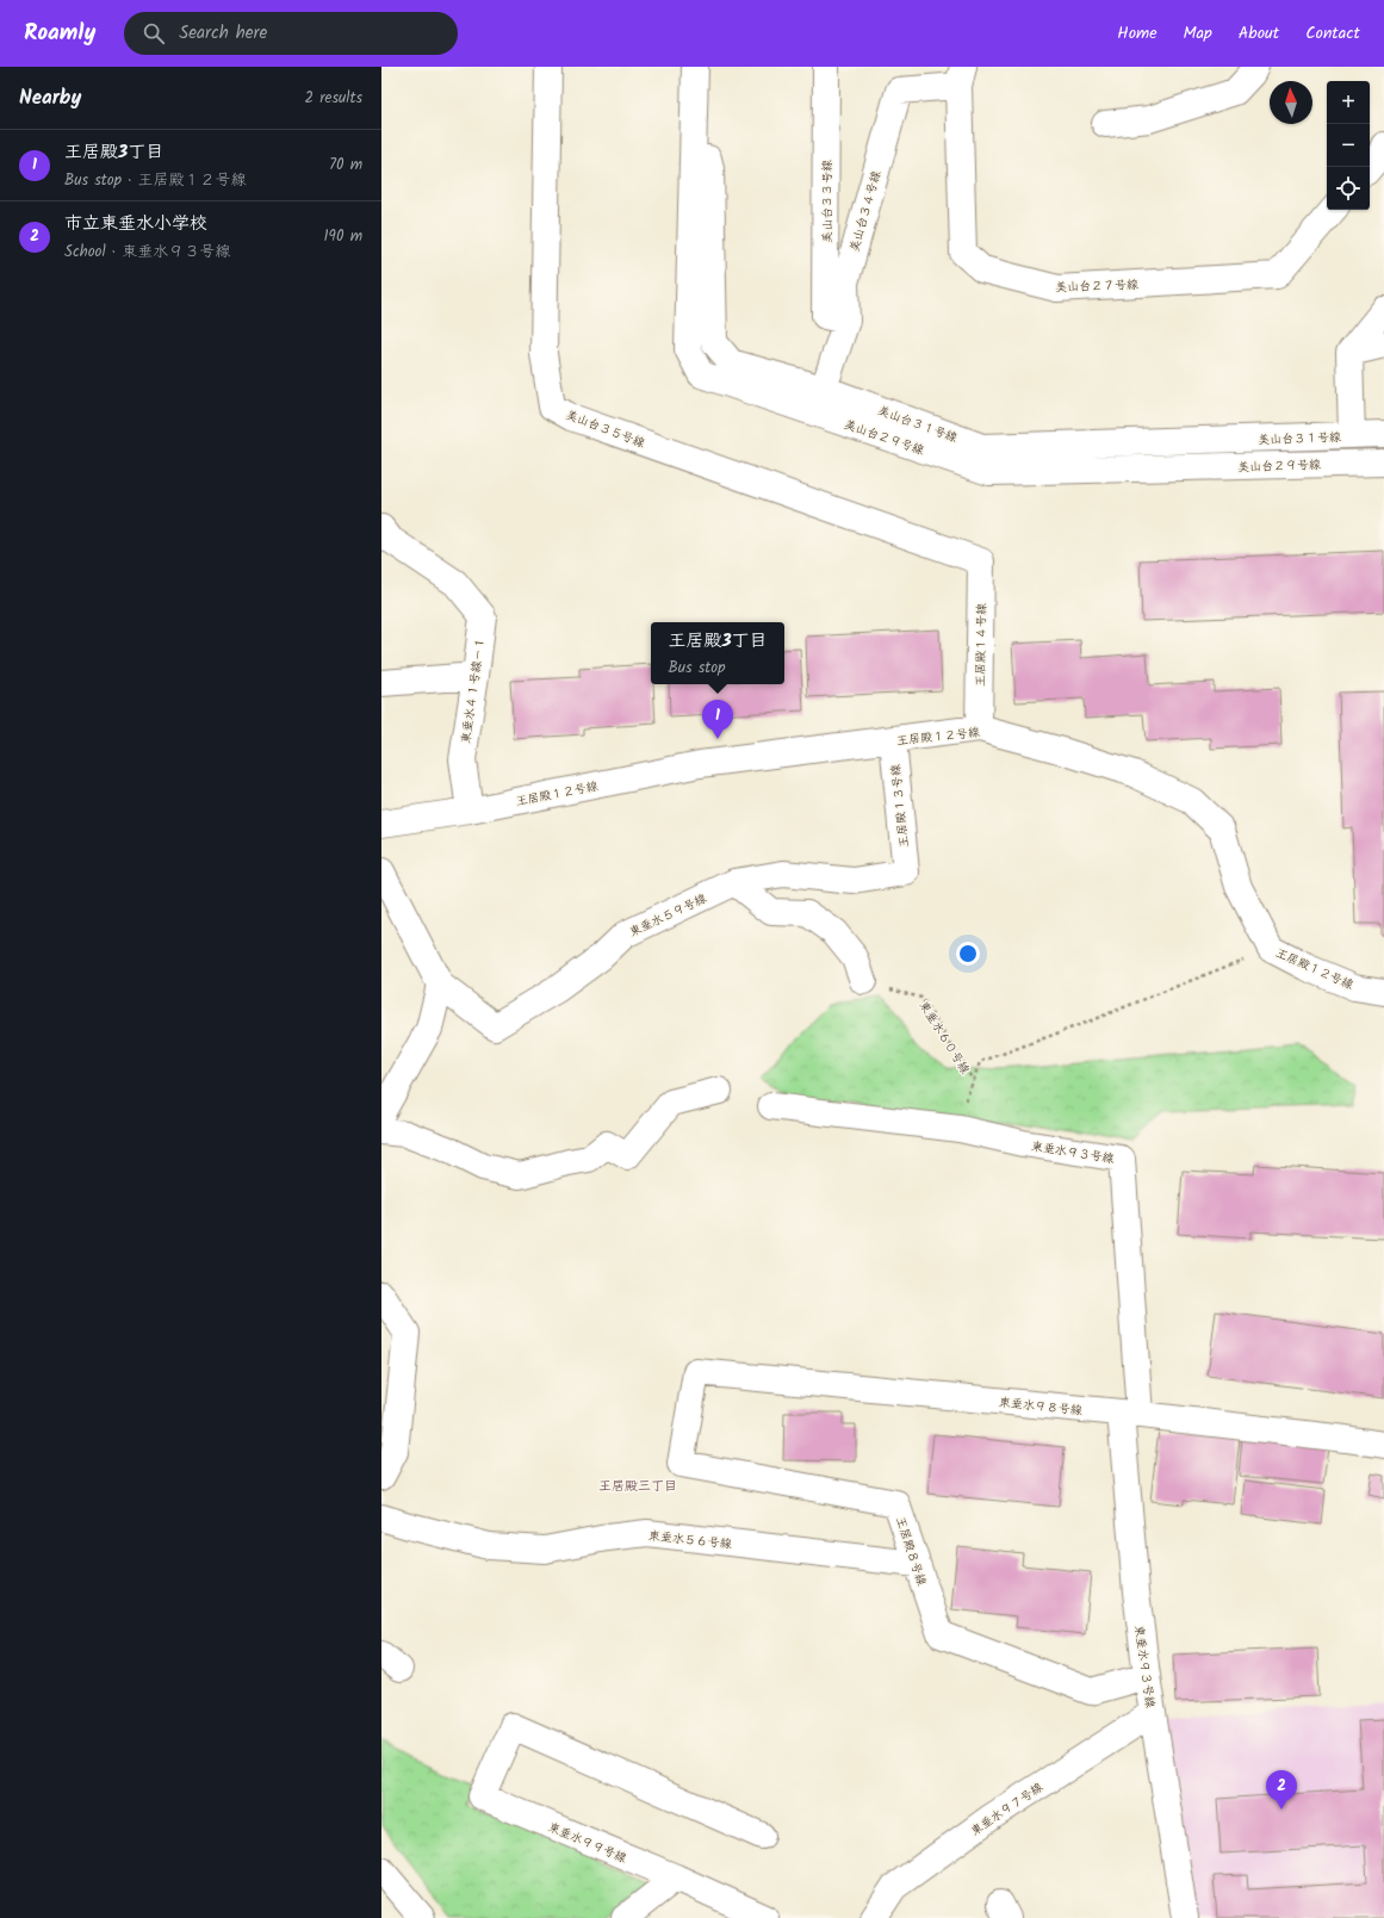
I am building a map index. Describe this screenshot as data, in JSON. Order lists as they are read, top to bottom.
{
  "streets": {
    "street": [
      "美山台３３号線",
      "美山台３４号線",
      "美山台２７号線",
      "美山台３１号線",
      "美山台３５号線",
      "美山台２９号線",
      "王居殿１４号線",
      "東垂水４１号線－１",
      "王居殿１２号線",
      "王居殿１３号線",
      "東垂水５９号線",
      "東垂水９３号線",
      "東垂水９８号線",
      "東垂水５６号線",
      "王居殿８号線",
      "東垂水９７号線",
      "東垂水９９号線"
    ],
    "path": ["東垂水６０号線"]
  },
  "crossings": [
    ["美山台３３号線", "美山台３４号線"],
    ["美山台３４号線", "美山台２７号線"],
    ["美山台３４号線", "美山台３１号線"],
    ["美山台３１号線", "美山台２９号線"],
    ["美山台３５号線", "王居殿１４号線"],
    ["王居殿１４号線", "王居殿１２号線"],
    ["東垂水４１号線－１", "王居殿１２号線"],
    ["王居殿１２号線", "王居殿１３号線"],
    ["王居殿１３号線", "東垂水５９号線"],
    ["東垂水９３号線", "東垂水９８号線"],
    ["東垂水９３号線", "王居殿８号線"],
    ["東垂水９３号線", "東垂水９７号線"],
    ["東垂水９８号線", "王居殿８号線"],
    ["東垂水５６号線", "王居殿８号線"]
  ],
  "districts": ["王居殿三丁目"],
  "north": "top",
  "page": {
    "header": "Roamly",
    "search": "Search here",
    "nav": [
      "Home",
      "Map",
      "About",
      "Contact"
    ],
    "heading": ["Nearby", "2 results"],
    "map_buttons": ["+", "−"],
    "list": [
      {
        "mark": "1",
        "name": "王居殿3丁目",
        "note": "Bus stop · 王居殿１２号線",
        "value": "70 m"
      },
      {
        "mark": "2",
        "name": "市立東垂水小学校",
        "note": "School · 東垂水９３号線",
        "value": "190 m"
      }
    ],
    "popup": ["王居殿3丁目", "Bus stop"],
    "pins": ["1", "2"]
  }
}
